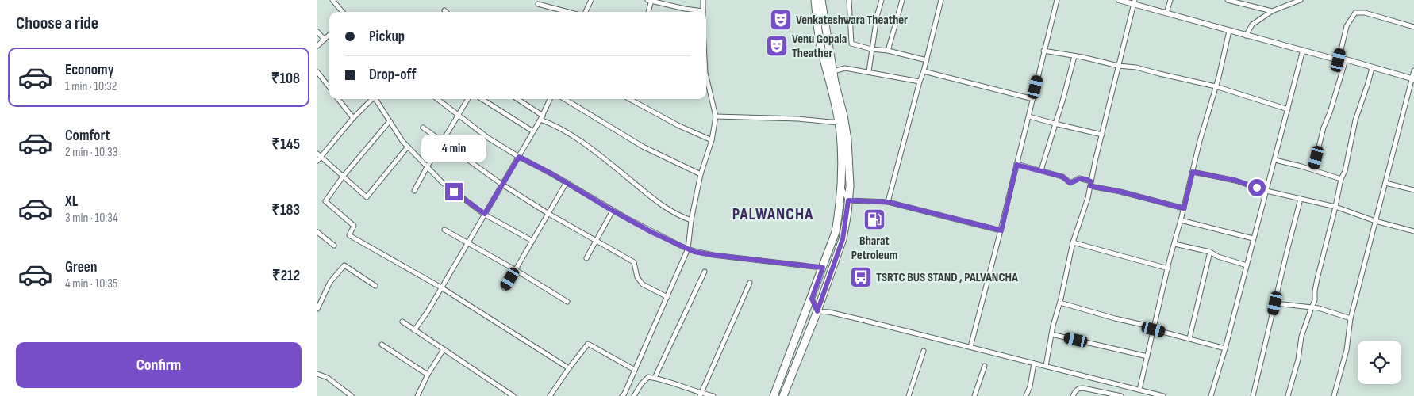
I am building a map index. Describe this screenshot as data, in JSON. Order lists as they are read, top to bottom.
{
  "districts": ["PALWANCHA"],
  "places": {
    "theatre": ["Venkateshwara Theather", "Venu Gopala Theather"],
    "fuel station": ["Bharat Petroleum"],
    "bus stop": ["TSRTC BUS STAND , PALVANCHA"]
  },
  "page": {
    "heading": "Choose a ride",
    "banner": ["Pickup", "Drop-off"],
    "list": [
      {
        "name": "Economy",
        "note": "1 min · 10:32",
        "value": "₹108"
      },
      {
        "name": "Comfort",
        "note": "2 min · 10:33",
        "value": "₹145"
      },
      {
        "name": "XL",
        "note": "3 min · 10:34",
        "value": "₹183"
      },
      {
        "name": "Green",
        "note": "4 min · 10:35",
        "value": "₹212"
      }
    ],
    "bubble": "4 min",
    "buttons": "Confirm"
  }
}
